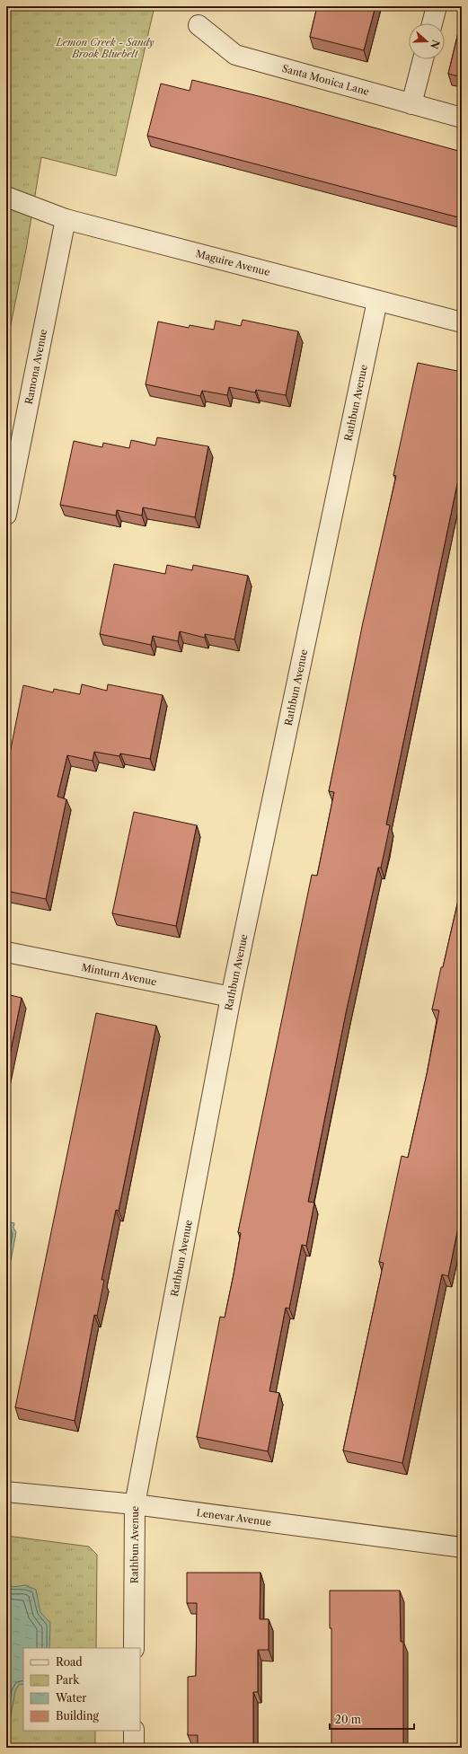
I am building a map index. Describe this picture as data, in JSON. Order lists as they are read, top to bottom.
{
  "streets": {
    "street": [
      "Santa Monica Lane",
      "Maguire Avenue",
      "Ramona Avenue",
      "Rathbun Avenue",
      "Minturn Avenue",
      "Lenevar Avenue"
    ]
  },
  "crossings": [
    ["Maguire Avenue", "Ramona Avenue"],
    ["Maguire Avenue", "Rathbun Avenue"],
    ["Rathbun Avenue", "Minturn Avenue"],
    ["Rathbun Avenue", "Lenevar Avenue"]
  ],
  "parks": ["Lemon Creek - Sandy Brook Bluebelt"],
  "legend": [
    "Road",
    "Park",
    "Water",
    "Building"
  ],
  "scale_bar": "20 m",
  "north": "right"
}
